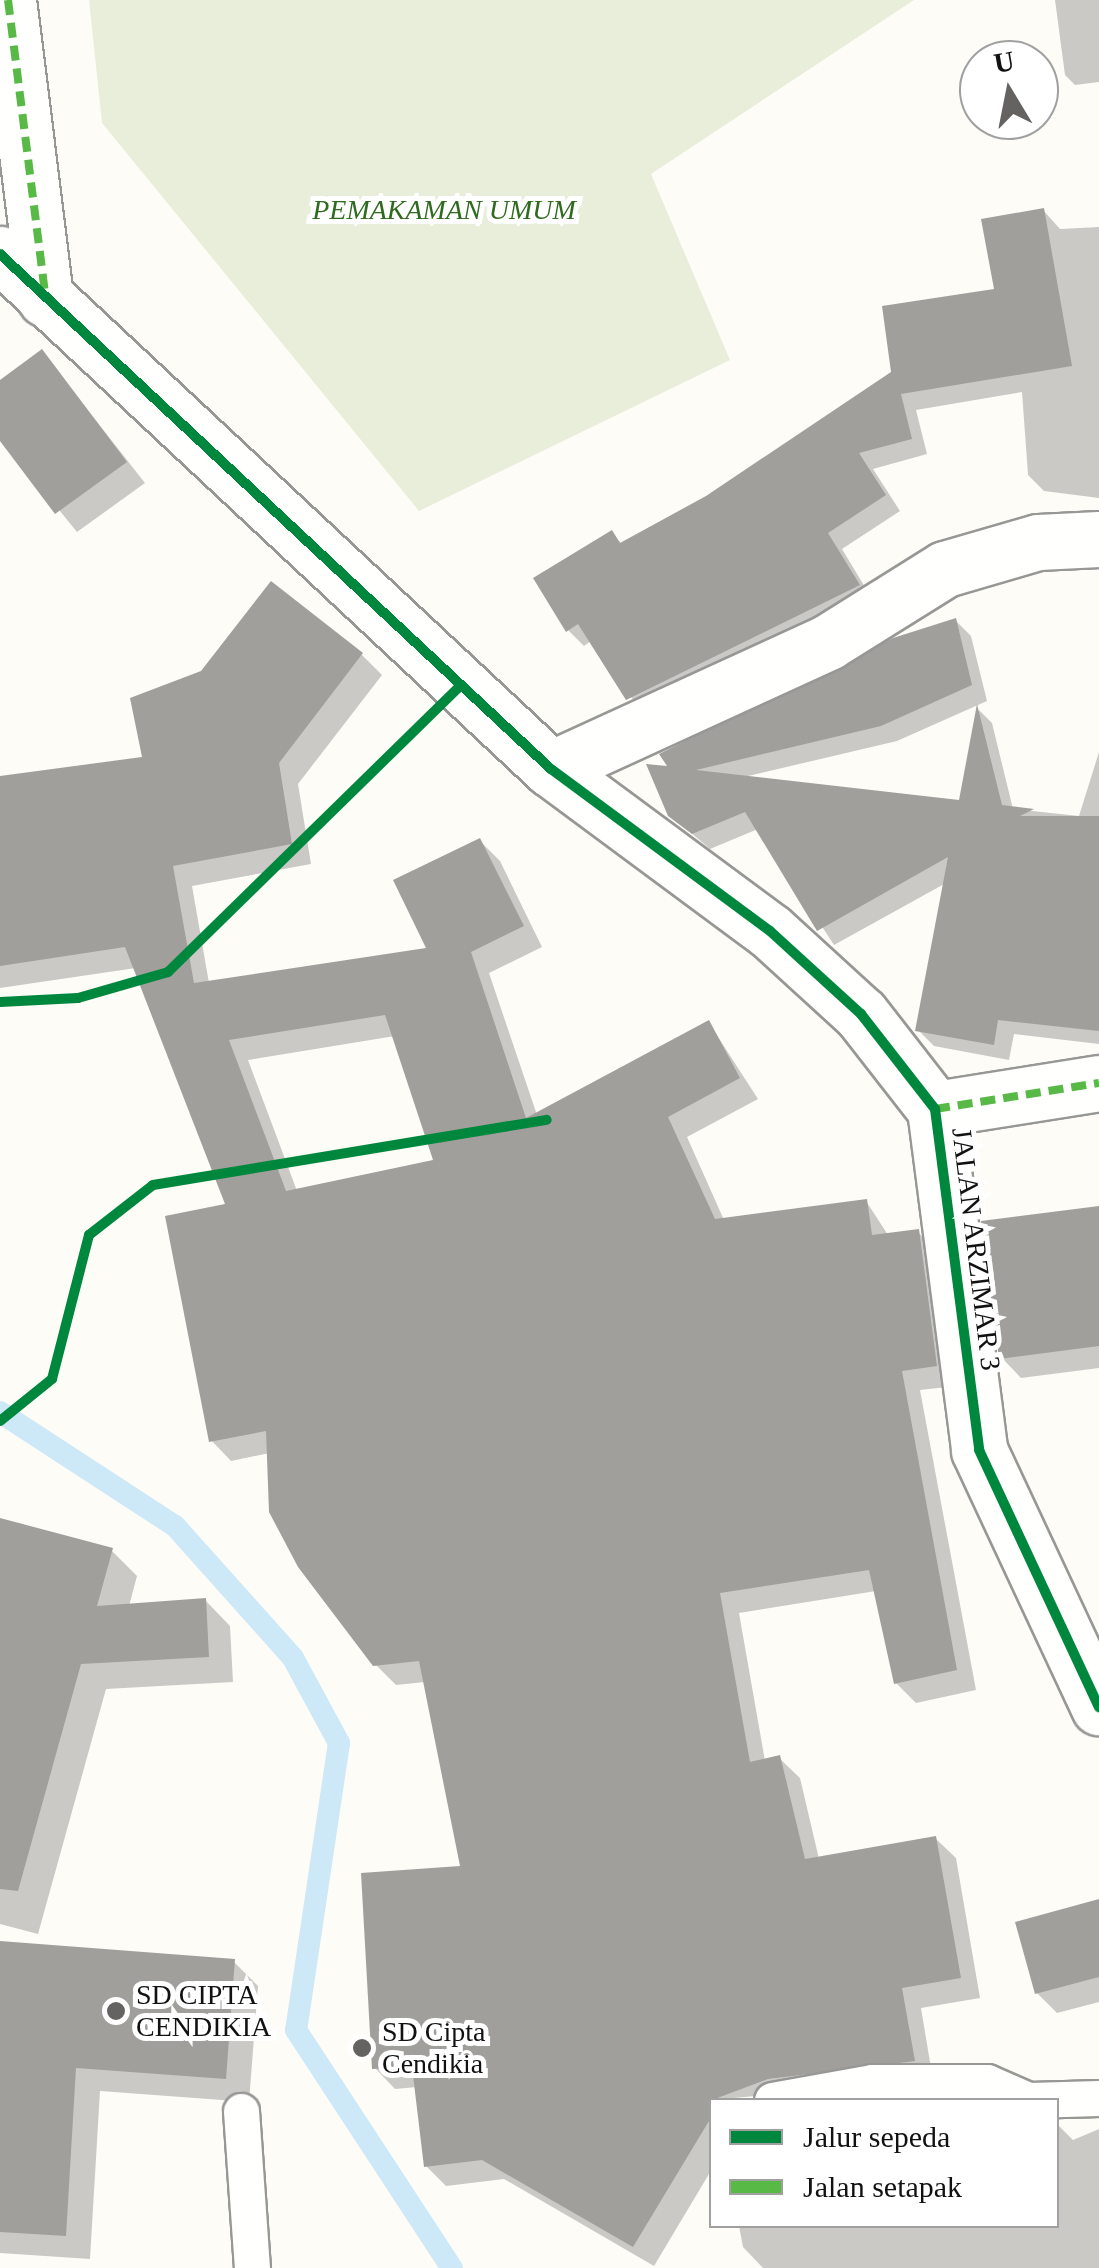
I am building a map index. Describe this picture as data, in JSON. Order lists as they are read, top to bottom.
{
  "streets": {
    "street": ["JALAN ARZIMAR 3"]
  },
  "parks": ["PEMAKAMAN UMUM"],
  "places": ["SD CIPTA CENDIKIA", "SD Cipta Cendikia"],
  "legend": ["Jalur sepeda", "Jalan setapak"],
  "north": "top"
}
